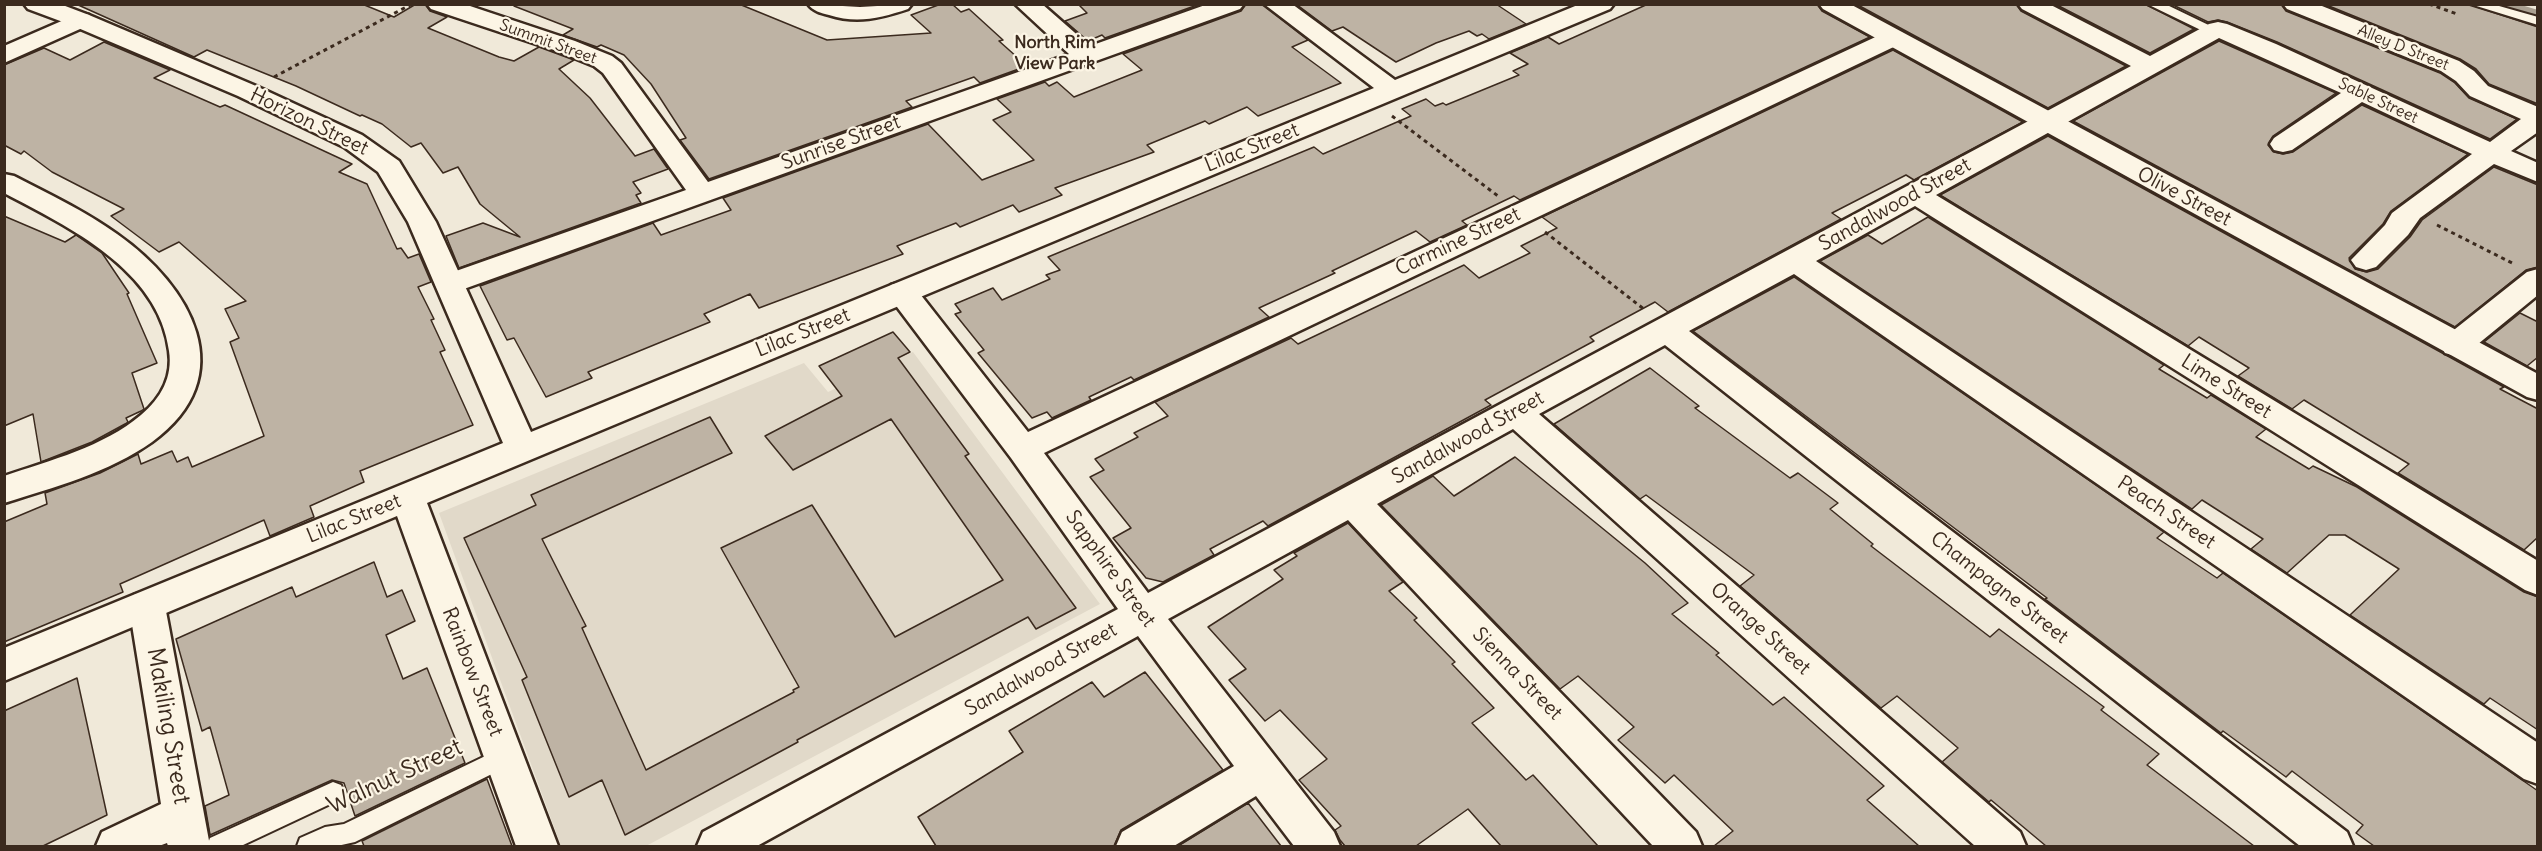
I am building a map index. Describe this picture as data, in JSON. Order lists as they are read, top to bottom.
{
  "streets": {
    "street": [
      "Summit Street",
      "Alley D Street",
      "Sable Street",
      "Horizon Street",
      "Sunrise Street",
      "Lilac Street",
      "Olive Street",
      "Sandalwood Street",
      "Carmine Street",
      "Lime Street",
      "Peach Street",
      "Sapphire Street",
      "Champagne Street",
      "Orange Street",
      "Rainbow Street",
      "Sienna Street",
      "Makiling Street"
    ],
    "lane": ["Walnut Street"]
  },
  "crossings": [
    ["Summit Street", "Sunrise Street"],
    ["Sable Street", "Sandalwood Street"],
    ["Horizon Street", "Sunrise Street"],
    ["Horizon Street", "Lilac Street"],
    ["Lilac Street", "Sapphire Street"],
    ["Lilac Street", "Rainbow Street"],
    ["Lilac Street", "Makiling Street"],
    ["Olive Street", "Sandalwood Street"],
    ["Olive Street", "Carmine Street"],
    ["Sandalwood Street", "Lime Street"],
    ["Sandalwood Street", "Peach Street"],
    ["Sandalwood Street", "Sapphire Street"],
    ["Sandalwood Street", "Champagne Street"],
    ["Sandalwood Street", "Orange Street"],
    ["Sandalwood Street", "Sienna Street"],
    ["Carmine Street", "Sapphire Street"],
    ["Rainbow Street", "Walnut Street"]
  ],
  "districts": ["North Rim View Park"]
}
